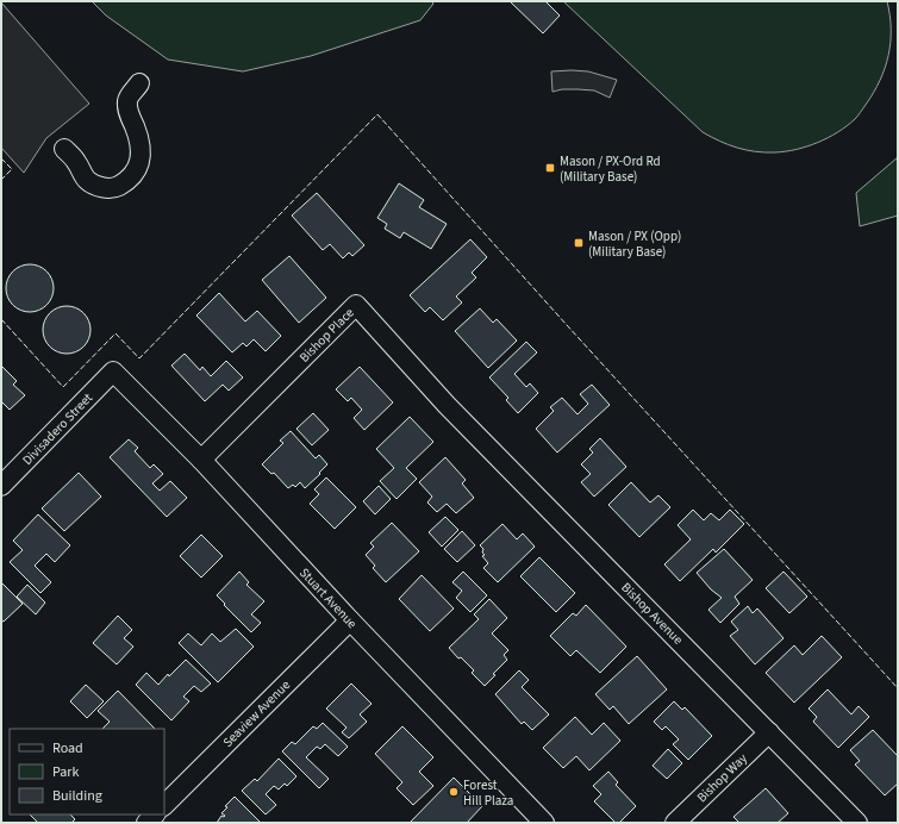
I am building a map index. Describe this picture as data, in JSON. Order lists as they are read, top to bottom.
{
  "streets": {
    "street": [
      "Bishop Place",
      "Divisadero Street",
      "Stuart Avenue",
      "Bishop Avenue",
      "Seaview Avenue",
      "Bishop Way"
    ]
  },
  "crossings": [
    ["Bishop Place", "Stuart Avenue"],
    ["Bishop Place", "Bishop Avenue"],
    ["Divisadero Street", "Stuart Avenue"],
    ["Stuart Avenue", "Seaview Avenue"],
    ["Bishop Avenue", "Bishop Way"]
  ],
  "places": {
    "transit": ["Mason / PX-Ord Rd (Military Base)", "Mason / PX (Opp) (Military Base)"],
    "other": ["Forest Hill Plaza"]
  },
  "legend": ["Road", "Park", "Building"]
}
